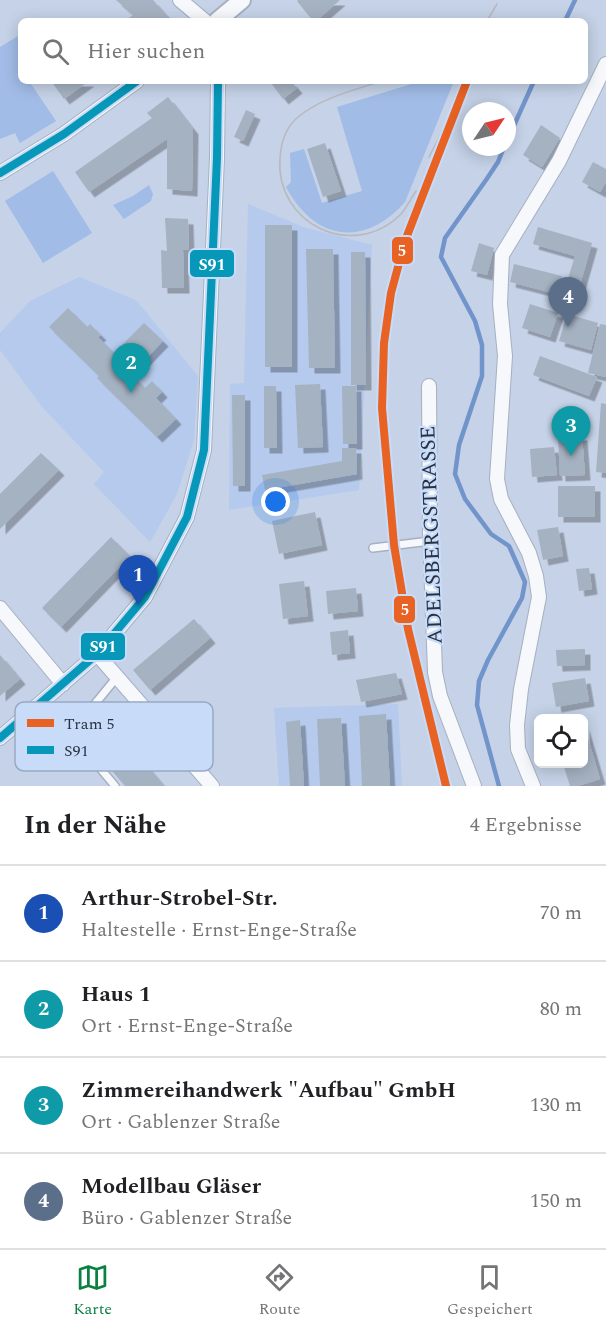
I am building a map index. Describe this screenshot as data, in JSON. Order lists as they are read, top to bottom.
{
  "streets": {
    "street": ["ADELSBERGSTRASSE"]
  },
  "lines": ["tram line 5", "transit line S91"],
  "legend": ["Tram 5", "S91"],
  "north": "top right",
  "page": {
    "search": "Hier suchen",
    "pins": [
      "4",
      "2",
      "3",
      "1"
    ],
    "heading": ["In der Nähe", "4 Ergebnisse"],
    "list": [
      {
        "mark": "1",
        "name": "Arthur-Strobel-Str.",
        "note": "Haltestelle · Ernst-Enge-Straße",
        "value": "70 m"
      },
      {
        "mark": "2",
        "name": "Haus 1",
        "note": "Ort · Ernst-Enge-Straße",
        "value": "80 m"
      },
      {
        "mark": "3",
        "name": "Zimmereihandwerk \"Aufbau\" GmbH",
        "note": "Ort · Gablenzer Straße",
        "value": "130 m"
      },
      {
        "mark": "4",
        "name": "Modellbau Gläser",
        "note": "Büro · Gablenzer Straße",
        "value": "150 m"
      }
    ],
    "nav": ["Karte", "Route", "Gespeichert"]
  }
}
